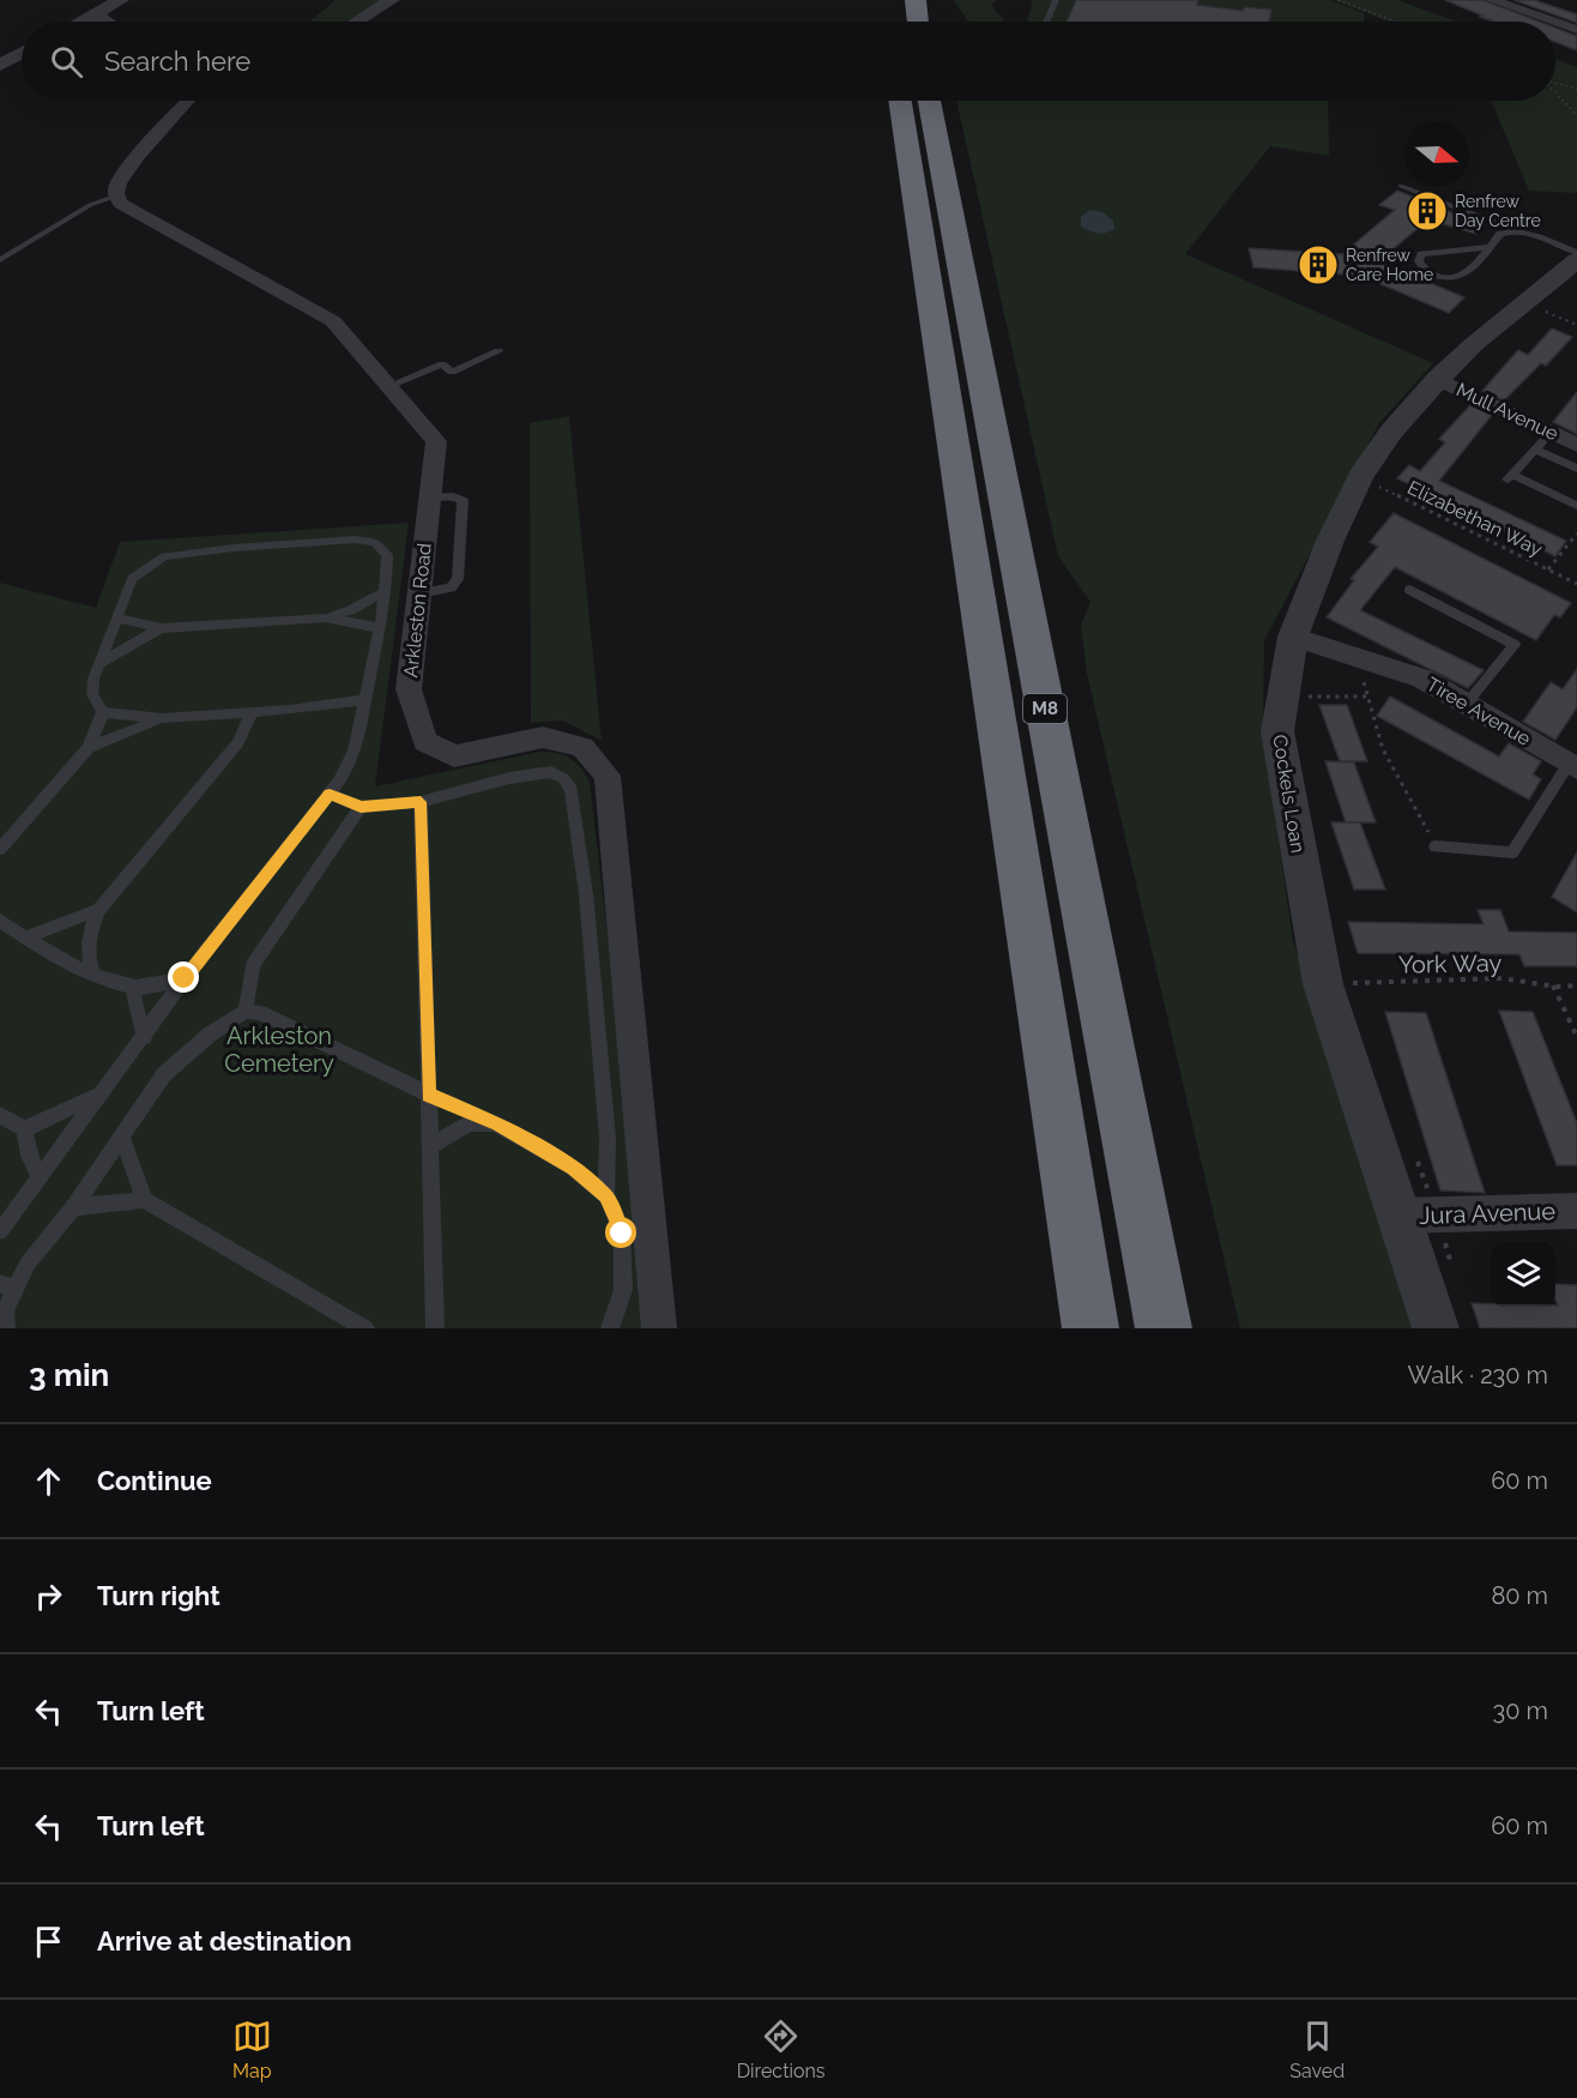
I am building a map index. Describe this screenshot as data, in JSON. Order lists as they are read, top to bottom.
{
  "streets": {
    "highway": ["M8"],
    "street": [
      "Mull Avenue",
      "Arkleston Road",
      "Tiree Avenue",
      "Cockels Loan",
      "Jura Avenue"
    ],
    "path": ["Elizabethan Way", "York Way"]
  },
  "crossings": [
    ["Mull Avenue", "Cockels Loan"],
    ["Elizabethan Way", "Cockels Loan"],
    ["Tiree Avenue", "Cockels Loan"],
    ["Cockels Loan", "York Way"],
    ["Cockels Loan", "Jura Avenue"]
  ],
  "parks": ["Arkleston Cemetery"],
  "places": {
    "building": ["Renfrew Day Centre", "Renfrew Care Home"]
  },
  "north": "right",
  "page": {
    "search": "Search here",
    "heading": ["3 min", "Walk · 230 m"],
    "list": [
      ["Continue", "60 m"],
      ["Turn right", "80 m"],
      ["Turn left", "30 m"],
      ["Turn left", "60 m"],
      "Arrive at destination"
    ],
    "nav": ["Map", "Directions", "Saved"]
  }
}
